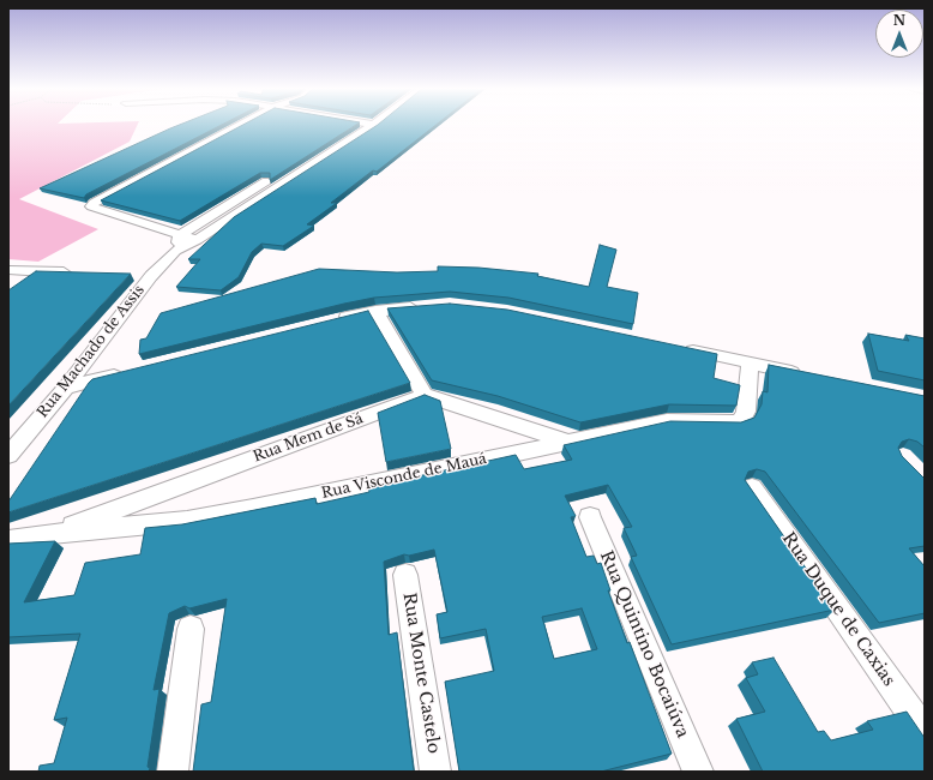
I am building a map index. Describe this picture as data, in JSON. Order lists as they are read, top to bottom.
{
  "streets": {
    "street": [
      "Rua Machado de Assis",
      "Rua Mem de Sá",
      "Rua Visconde de Mauá",
      "Rua Duque de Caxias",
      "Rua Quintino Bocaiúva",
      "Rua Monte Castelo"
    ]
  },
  "crossings": [
    ["Rua Mem de Sá", "Rua Visconde de Mauá"]
  ],
  "north": "top"
}
